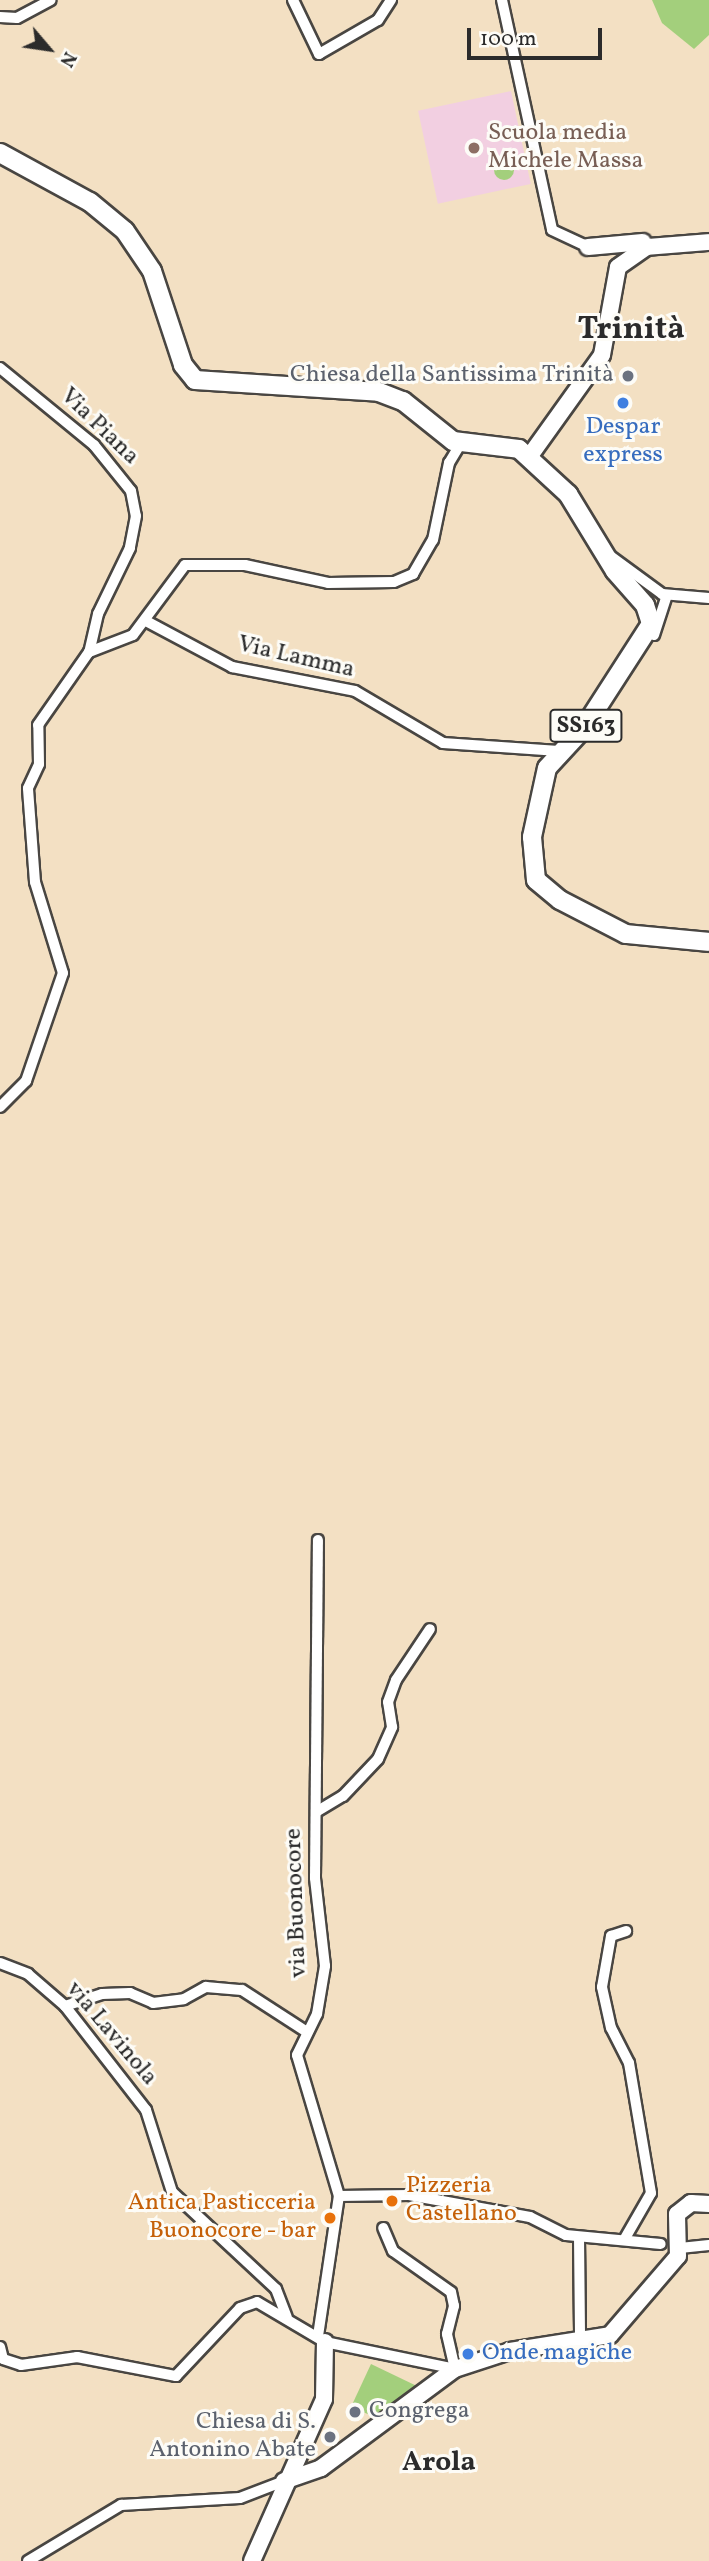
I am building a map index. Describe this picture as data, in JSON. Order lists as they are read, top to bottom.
{
  "streets": {
    "main road": ["SS163"],
    "street": [
      "Via Piana",
      "Via Lamma",
      "via Buonocore",
      "via Lavinola"
    ]
  },
  "crossings": [
    ["Via Lamma", "SS163"]
  ],
  "districts": ["Trinità", "Arola"],
  "places": [
    "Scuola media Michele Massa",
    "Chiesa della Santissima Trinità",
    "Despar express",
    "Pizzeria Castellano",
    "Antica Pasticceria Buonocore - bar",
    "Onde magiche",
    "Congrega",
    "Chiesa di S. Antonino Abate"
  ],
  "scale_bar": "100 m",
  "north": "bottom right"
}
